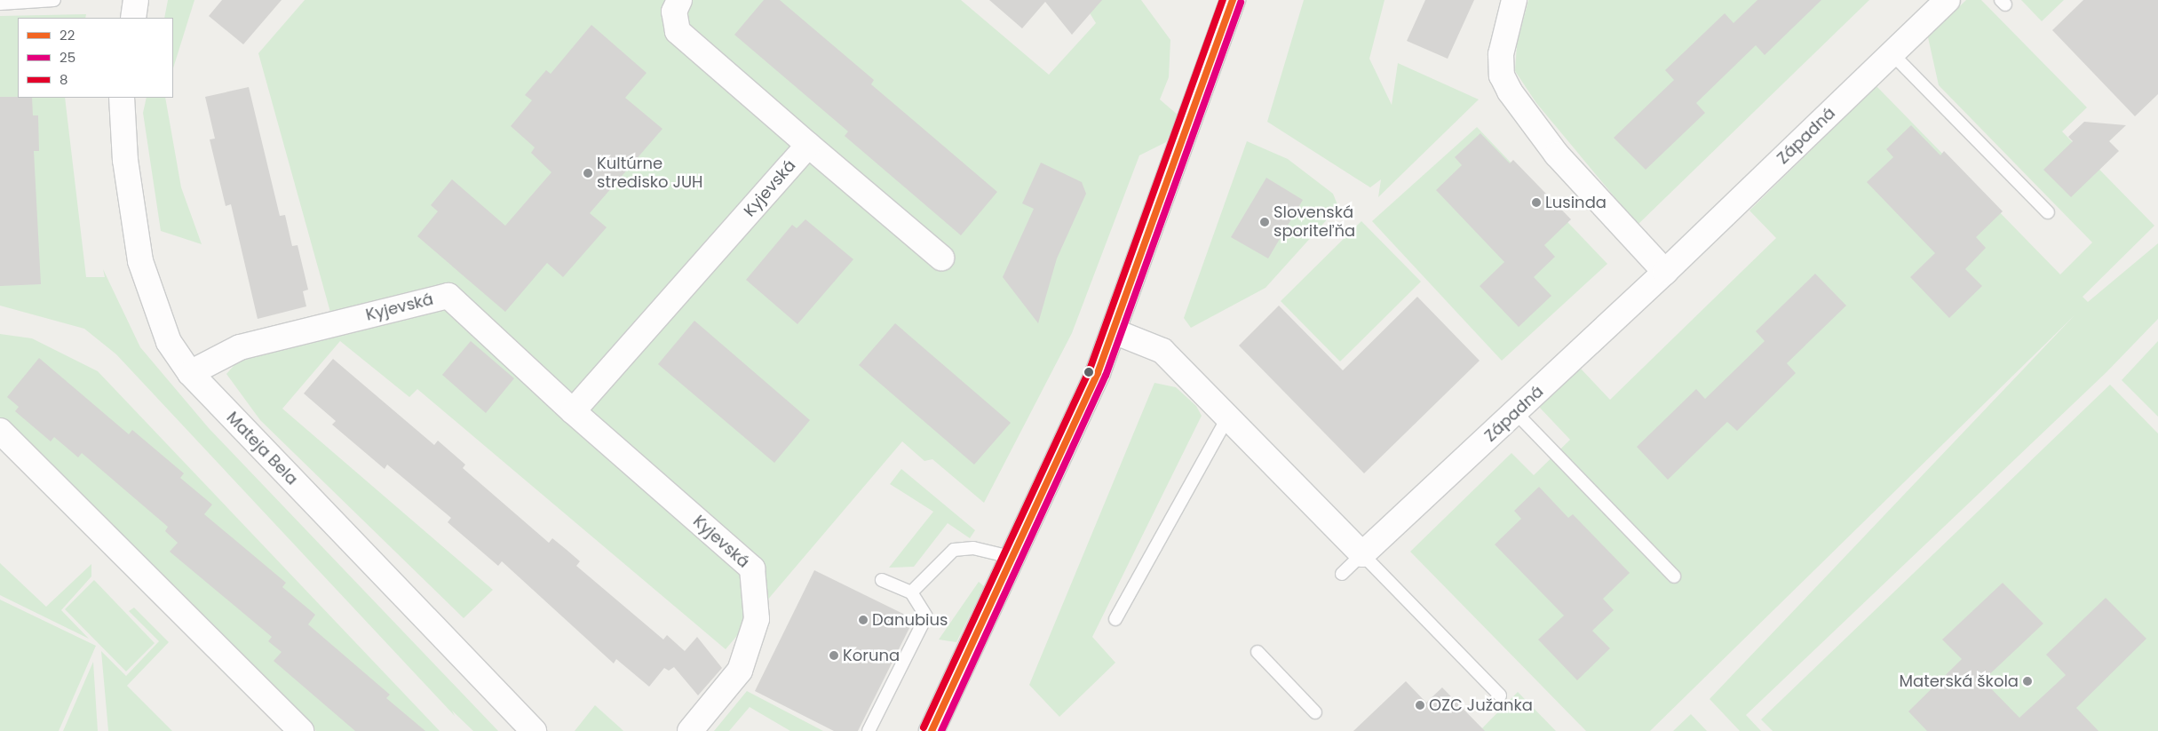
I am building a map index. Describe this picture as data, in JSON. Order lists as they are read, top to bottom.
{
  "streets": {
    "street": ["Západná", "Kyjevská", "Mateja Bela"]
  },
  "crossings": [
    ["Kyjevská", "Mateja Bela"]
  ],
  "places": [
    "Kultúrne stredisko JUH",
    "Lusinda",
    "Slovenská sporiteľňa",
    "Danubius",
    "Koruna",
    "Materská škola",
    "OZC Južanka"
  ],
  "lines": ["transit line 22", "transit line 8", "transit line 25"],
  "legend": ["22", "25", "8"]
}
